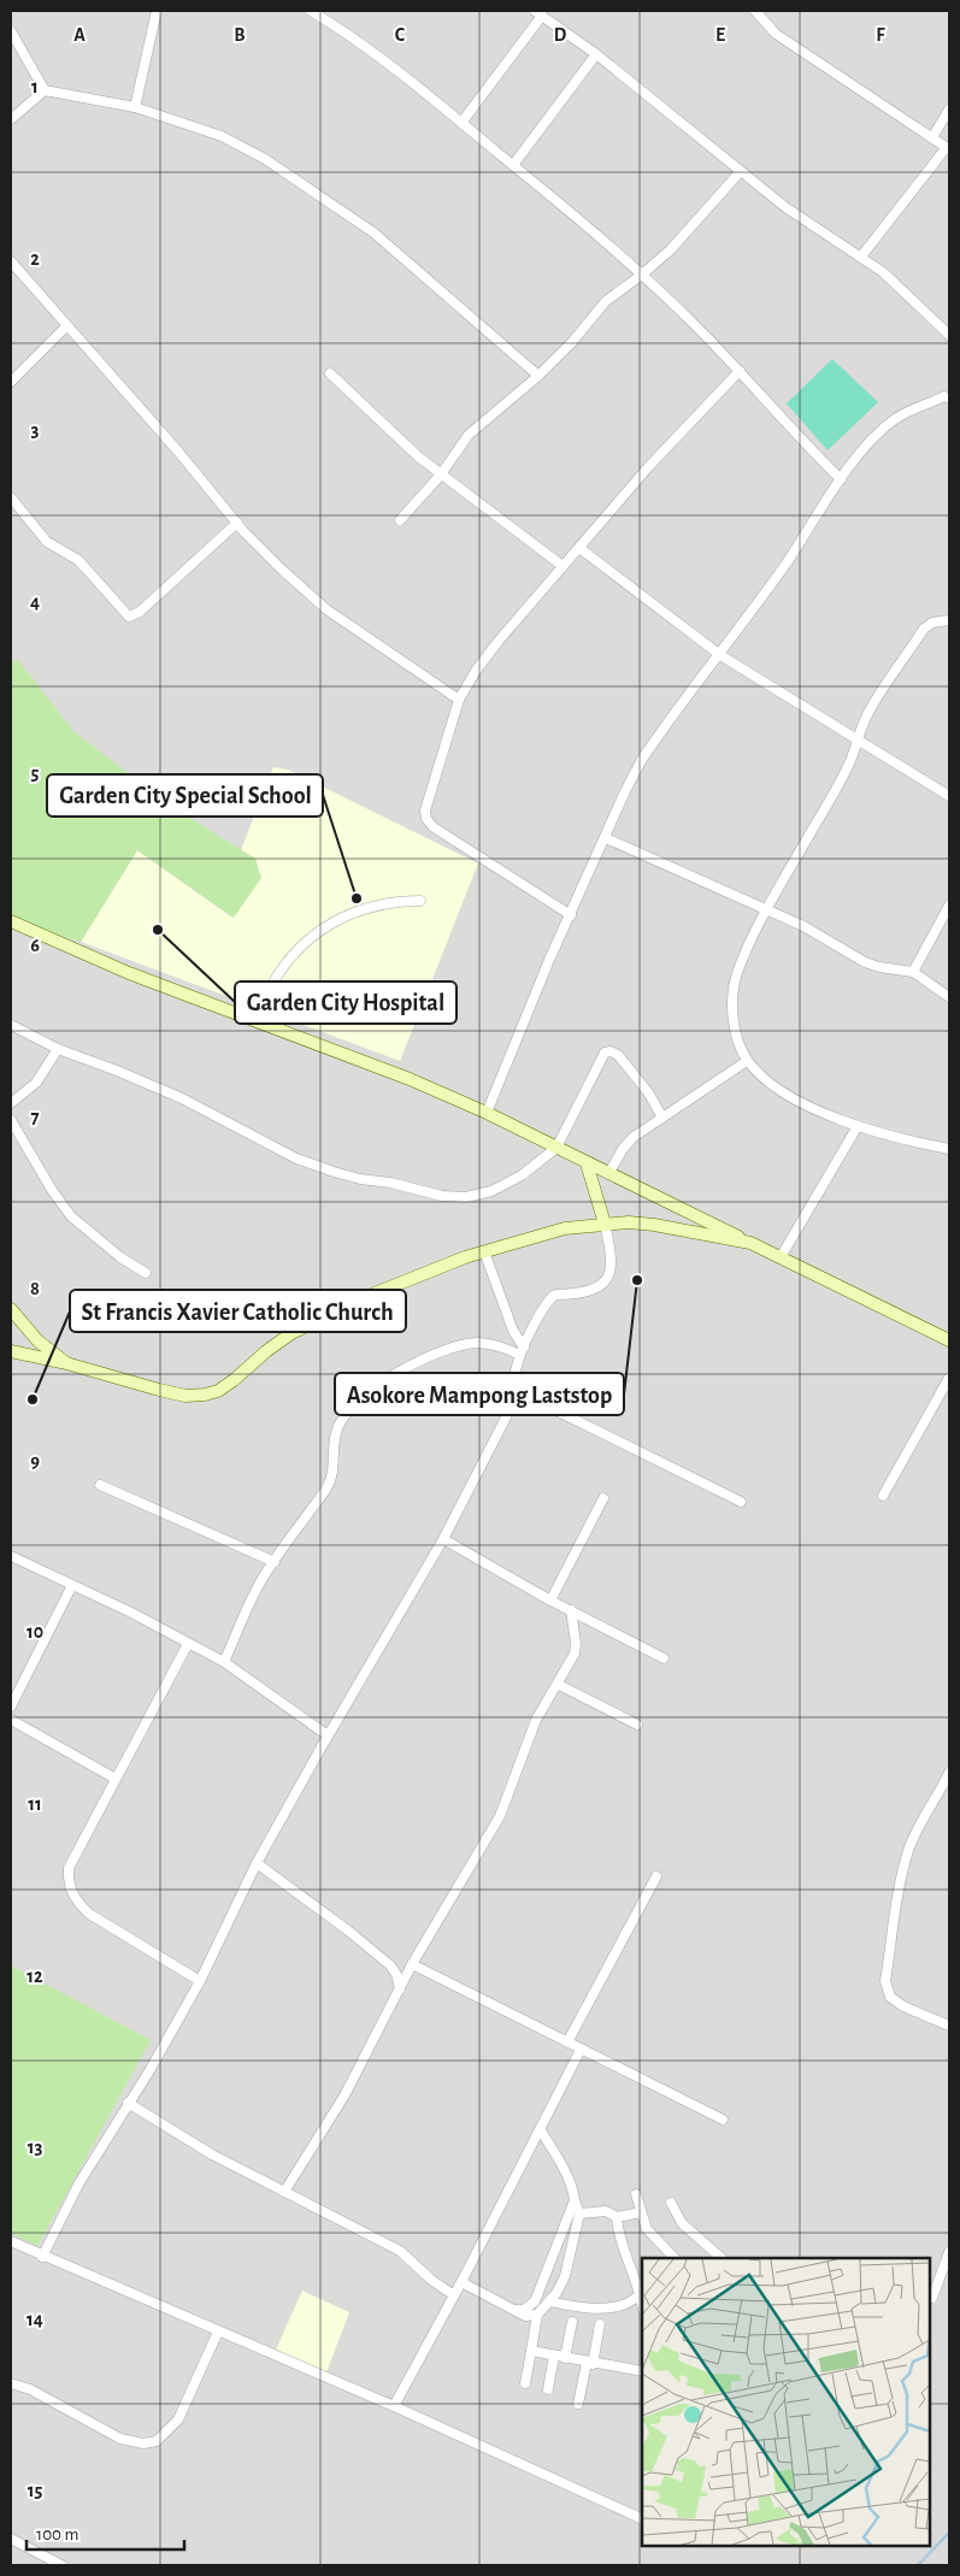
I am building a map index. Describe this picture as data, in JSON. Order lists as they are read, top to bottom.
{
  "places": [
    "Garden City Special School",
    "Garden City Hospital",
    "Asokore Mampong Laststop",
    "St Francis Xavier Catholic Church"
  ],
  "scale_bar": "100 m",
  "grid": {
    "columns": [
      "A",
      "B",
      "C",
      "D",
      "E",
      "F"
    ],
    "rows": [
      "1",
      "2",
      "3",
      "4",
      "5",
      "6",
      "7",
      "8",
      "9",
      "10",
      "11",
      "12",
      "13",
      "14",
      "15"
    ]
  }
}
